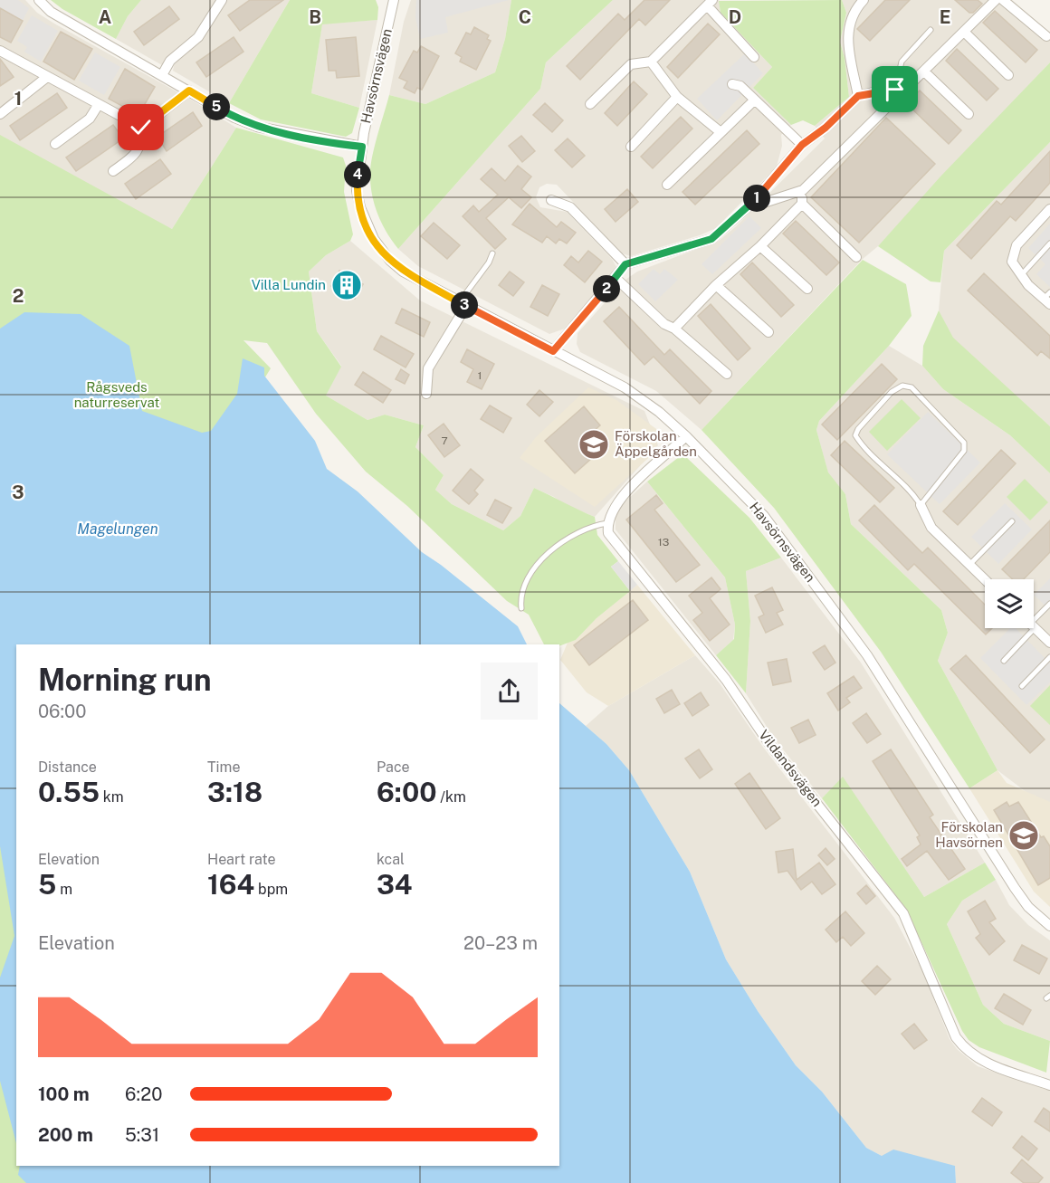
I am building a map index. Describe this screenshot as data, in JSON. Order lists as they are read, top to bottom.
{
  "streets": {
    "street": ["Havsörnsvägen", "Vildandsvägen"]
  },
  "water": ["Magelungen"],
  "parks": ["Rågsveds naturreservat"],
  "places": {
    "building": ["Villa Lundin"],
    "school or university": ["Förskolan Äppelgården", "Förskolan Havsörnen"]
  },
  "house_numbers": ["1", "7", "13"],
  "page": {
    "pins": [
      "5",
      "4",
      "1",
      "2",
      "3"
    ],
    "heading": ["Morning run", "06:00"],
    "stats": [
      ["Distance", "0.55 km"],
      ["Time", "3:18"],
      ["Pace", "6:00 /km"],
      ["Elevation", "5 m"],
      ["Heart rate", "164 bpm"],
      ["kcal", "34"]
    ],
    "chart": ["Elevation", "20–23 m"],
    "list": [
      {
        "name": "100 m",
        "note": "6:20"
      },
      {
        "name": "200 m",
        "note": "5:31"
      }
    ]
  },
  "grid": {
    "columns": [
      "A",
      "B",
      "C",
      "D",
      "E"
    ],
    "rows": ["1", "2", "3"]
  }
}
